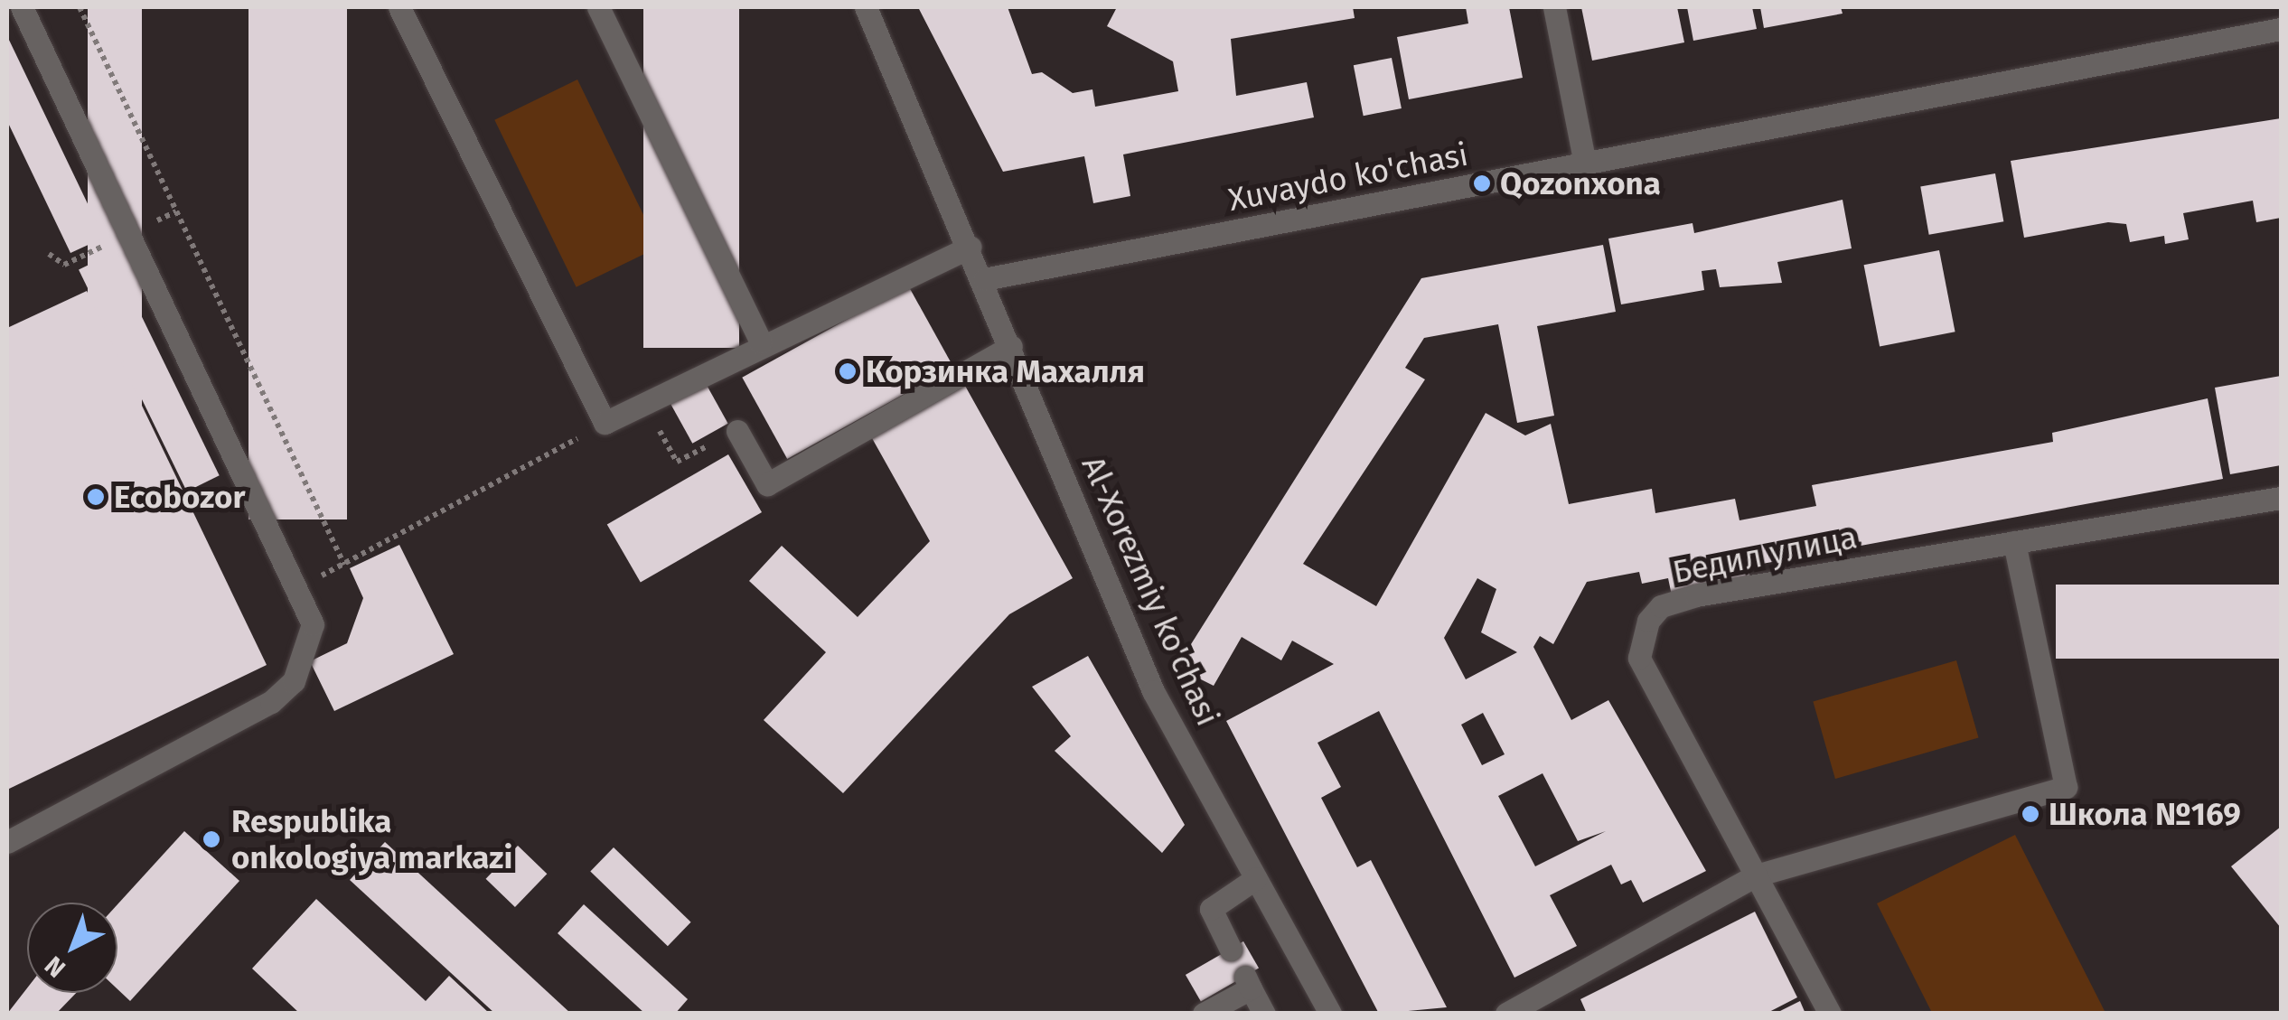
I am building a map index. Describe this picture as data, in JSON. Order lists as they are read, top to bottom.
{
  "streets": {
    "street": ["Xuvaydo ko'chasi", "Бедил улица", "Al-Xorezmiy ko'chasi"]
  },
  "crossings": [
    ["Xuvaydo ko'chasi", "Al-Xorezmiy ko'chasi"]
  ],
  "places": [
    "Qozonxona",
    "Корзинка Махалля",
    "Ecobozor",
    "Школа №169",
    "Respublika onkologiya markazi"
  ],
  "north": "bottom left"
}
